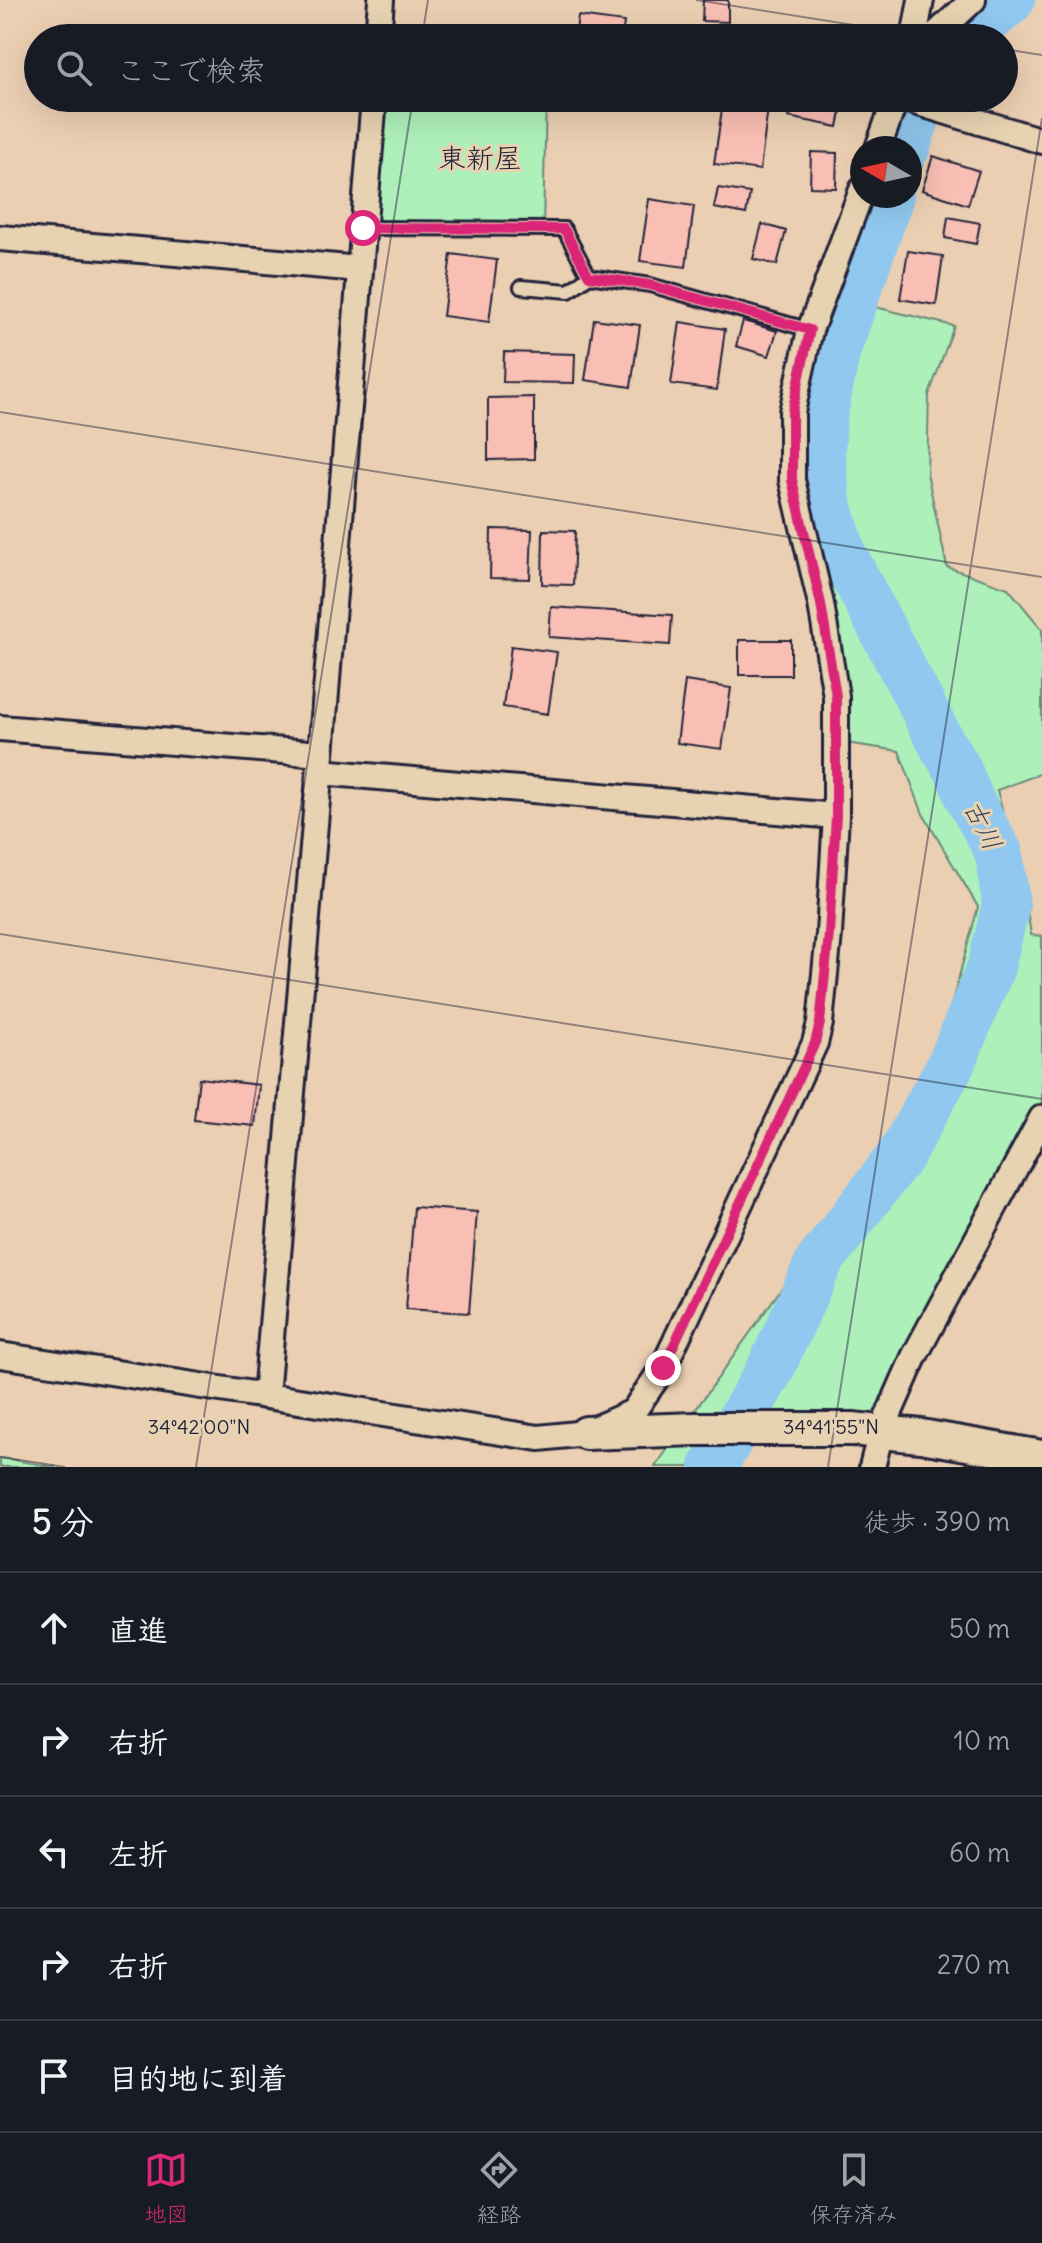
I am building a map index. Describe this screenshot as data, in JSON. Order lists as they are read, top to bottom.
{
  "districts": ["東新屋"],
  "water": ["古川"],
  "north": "left",
  "page": {
    "search": "ここで検索",
    "heading": ["5 分", "徒歩 · 390 m"],
    "list": [
      ["直進", "50 m"],
      ["右折", "10 m"],
      ["左折", "60 m"],
      ["右折", "270 m"],
      "目的地に到着"
    ],
    "nav": ["地図", "経路", "保存済み"]
  },
  "coordinates": ["34°42'00\"N", "34°41'55\"N"]
}
